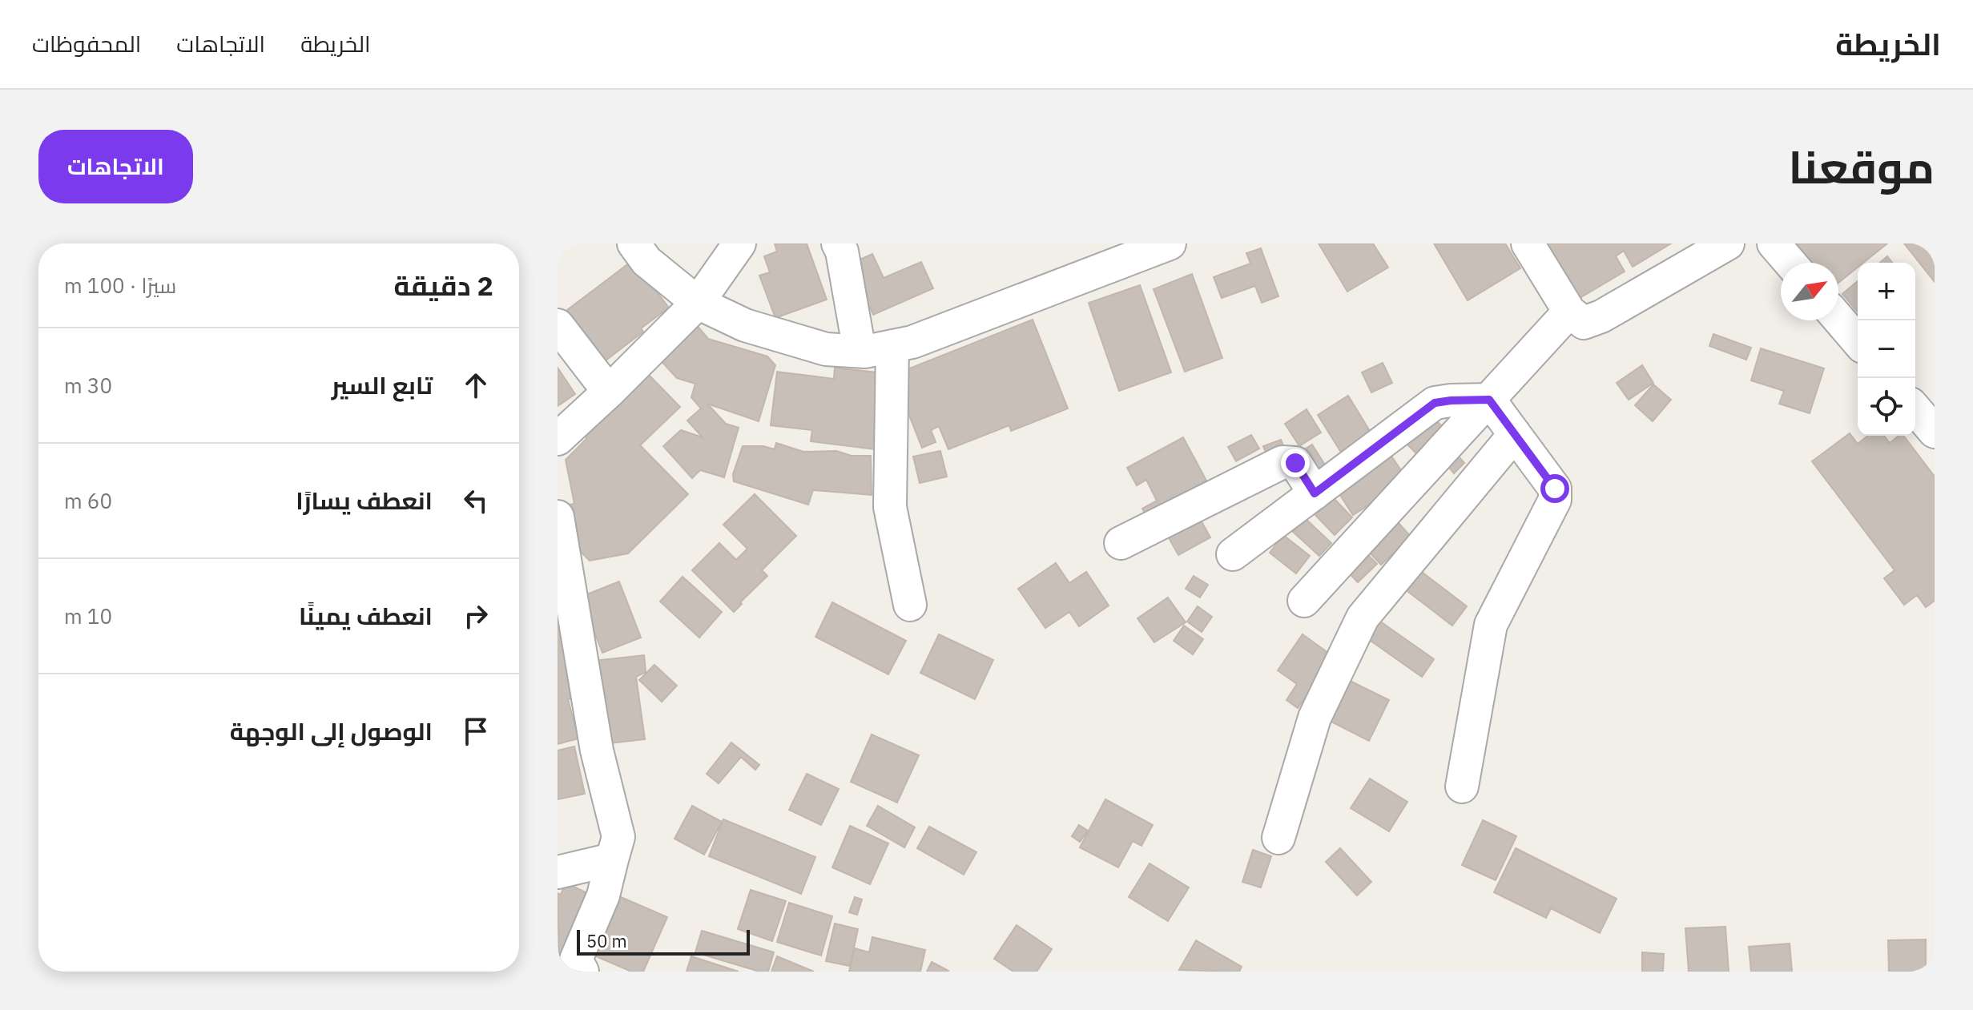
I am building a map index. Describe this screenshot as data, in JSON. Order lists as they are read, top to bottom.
{
  "scale_bar": "50 m",
  "north": "top right",
  "page": {
    "header": "الخريطة",
    "nav": ["الخريطة", "الاتجاهات", "المحفوظات"],
    "title": "موقعنا",
    "buttons": "الاتجاهات",
    "heading": ["2 دقيقة", "سيرًا · 100 m"],
    "map_buttons": ["+", "−"],
    "list": [
      ["تابع السير", "30 m"],
      ["انعطف يسارًا", "60 m"],
      ["انعطف يمينًا", "10 m"],
      "الوصول إلى الوجهة"
    ],
    "scale": "50 m"
  }
}
